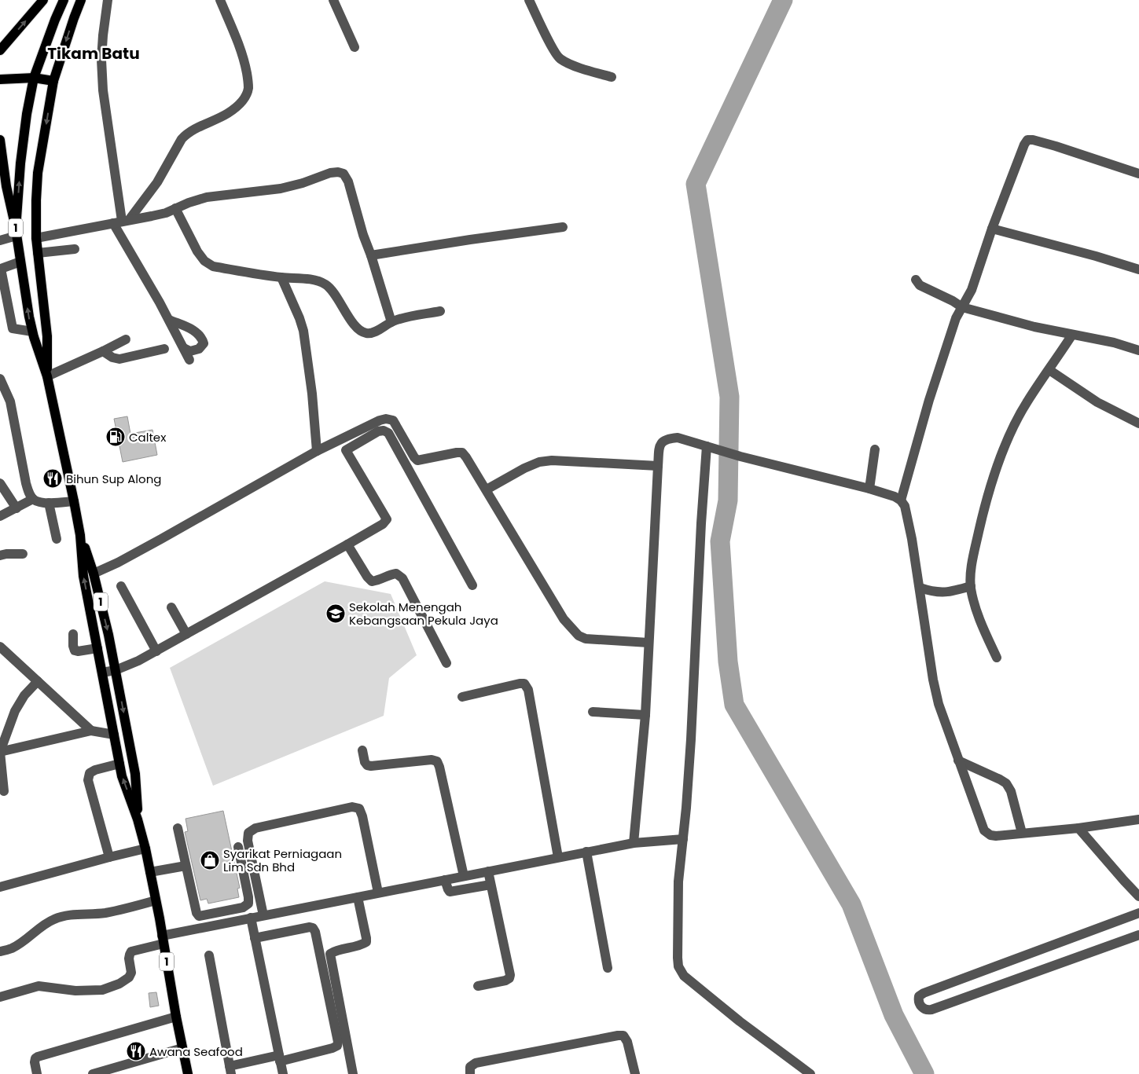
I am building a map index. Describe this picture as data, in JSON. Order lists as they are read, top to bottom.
{
  "streets": {
    "main road": ["1"]
  },
  "districts": ["Tikam Batu"],
  "places": {
    "fuel station": ["Caltex"],
    "restaurant": ["Bihun Sup Along", "Awana Seafood"],
    "school or university": ["Sekolah Menengah Kebangsaan Pekula Jaya"],
    "shop": ["Syarikat Perniagaan Lim Sdn Bhd"]
  }
}
